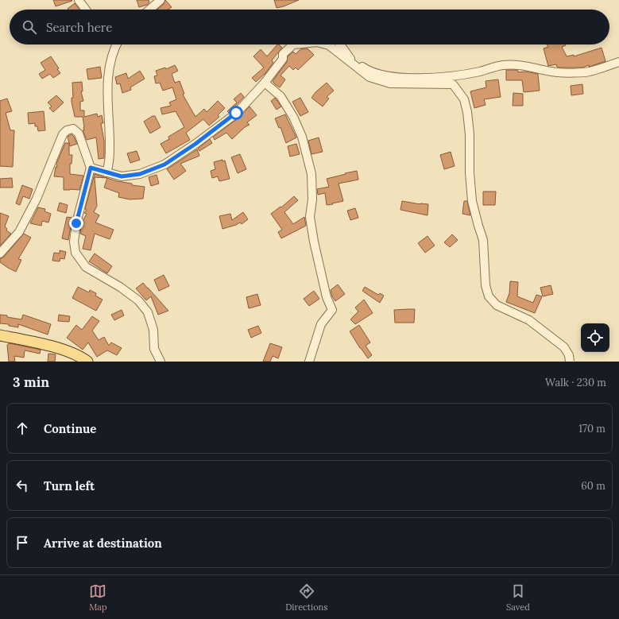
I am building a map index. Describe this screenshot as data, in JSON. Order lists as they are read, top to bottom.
{
  "page": {
    "search": "Search here",
    "heading": ["3 min", "Walk · 230 m"],
    "list": [
      ["Continue", "170 m"],
      ["Turn left", "60 m"],
      "Arrive at destination"
    ],
    "nav": ["Map", "Directions", "Saved"]
  }
}
